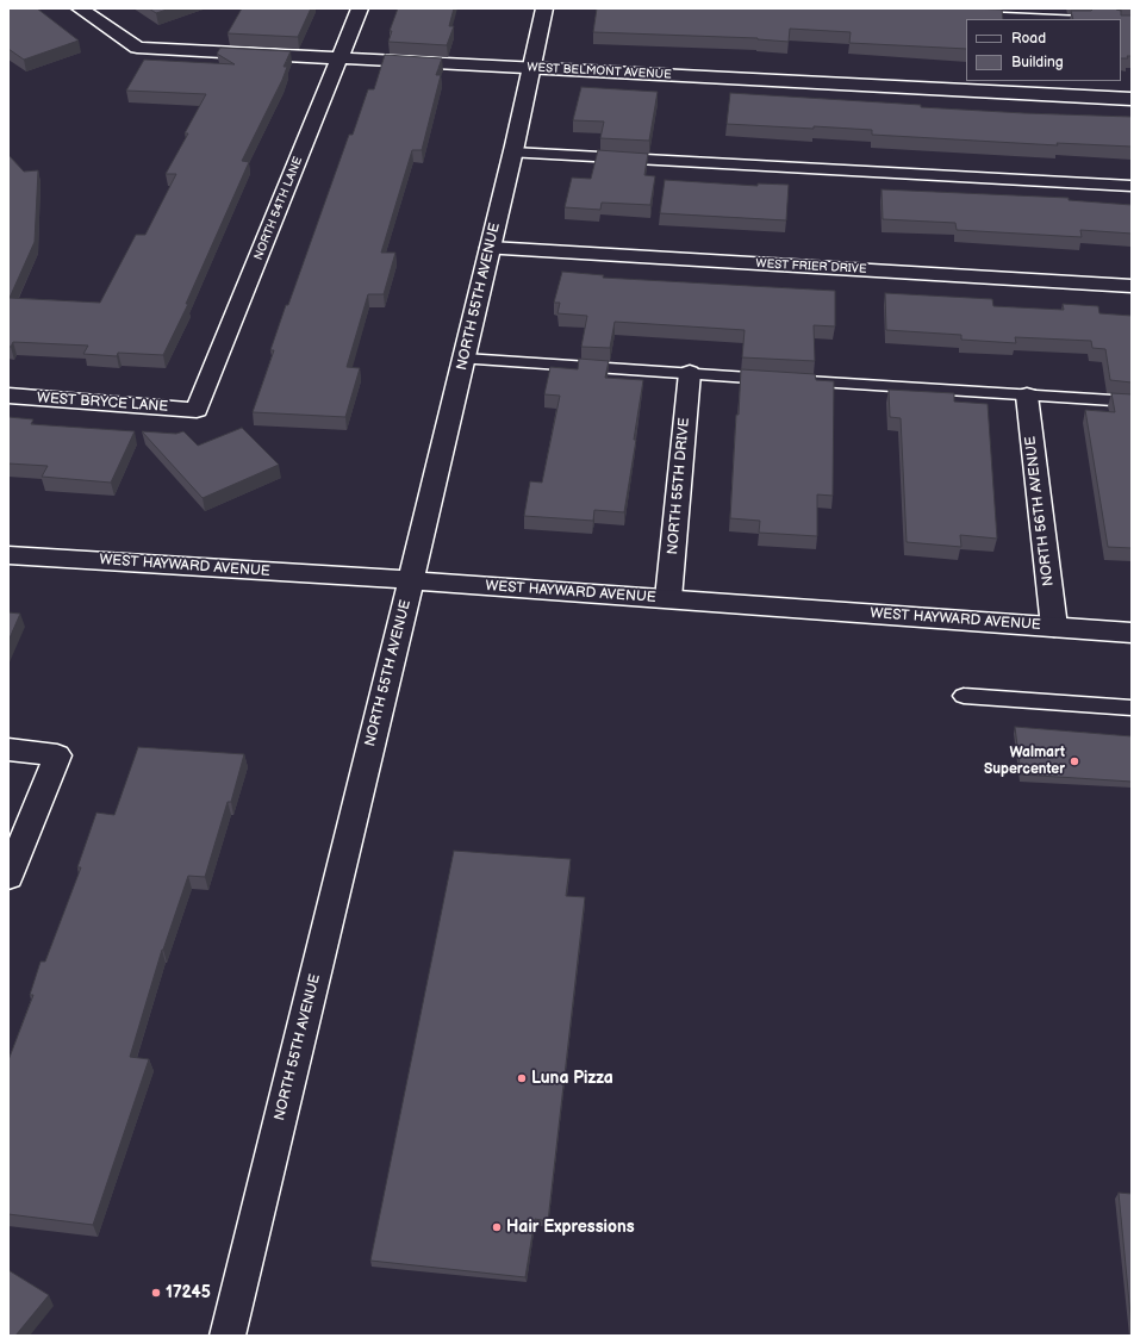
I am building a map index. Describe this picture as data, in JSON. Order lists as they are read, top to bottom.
{
  "streets": {
    "street": [
      "WEST BELMONT AVENUE",
      "NORTH 54TH LANE",
      "WEST FRIER DRIVE",
      "NORTH 55TH AVENUE",
      "WEST BRYCE LANE",
      "NORTH 55TH DRIVE",
      "NORTH 56TH AVENUE",
      "WEST HAYWARD AVENUE"
    ]
  },
  "crossings": [
    ["WEST BELMONT AVENUE", "NORTH 54TH LANE"],
    ["WEST BELMONT AVENUE", "NORTH 55TH AVENUE"],
    ["NORTH 54TH LANE", "WEST BRYCE LANE"],
    ["WEST FRIER DRIVE", "NORTH 55TH AVENUE"],
    ["NORTH 55TH AVENUE", "WEST HAYWARD AVENUE"],
    ["NORTH 55TH DRIVE", "WEST HAYWARD AVENUE"],
    ["NORTH 56TH AVENUE", "WEST HAYWARD AVENUE"]
  ],
  "places": [
    "Walmart Supercenter",
    "Luna Pizza",
    "Hair Expressions",
    "17245"
  ],
  "legend": ["Road", "Building"]
}
